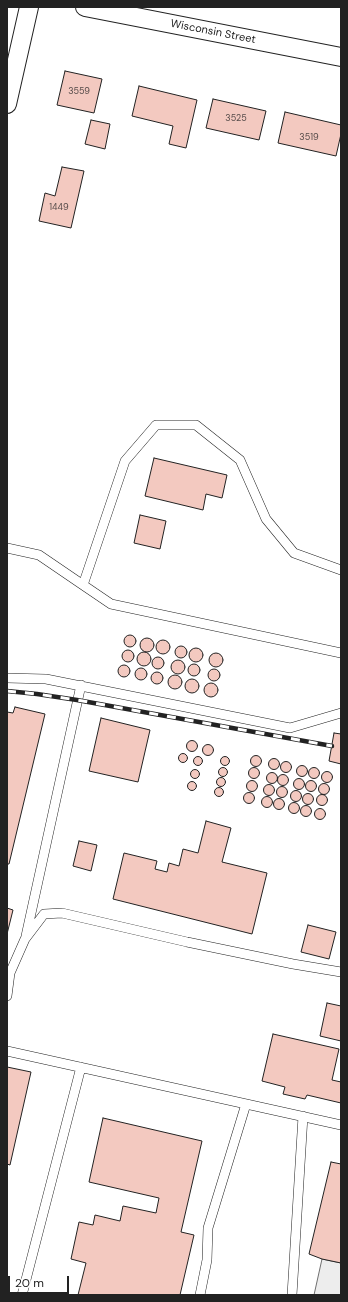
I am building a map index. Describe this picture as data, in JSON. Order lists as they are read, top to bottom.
{
  "streets": {
    "street": ["Wisconsin Street"]
  },
  "house_numbers": [
    "3559",
    "3525",
    "3519",
    "1449"
  ],
  "scale_bar": "20 m"
}
